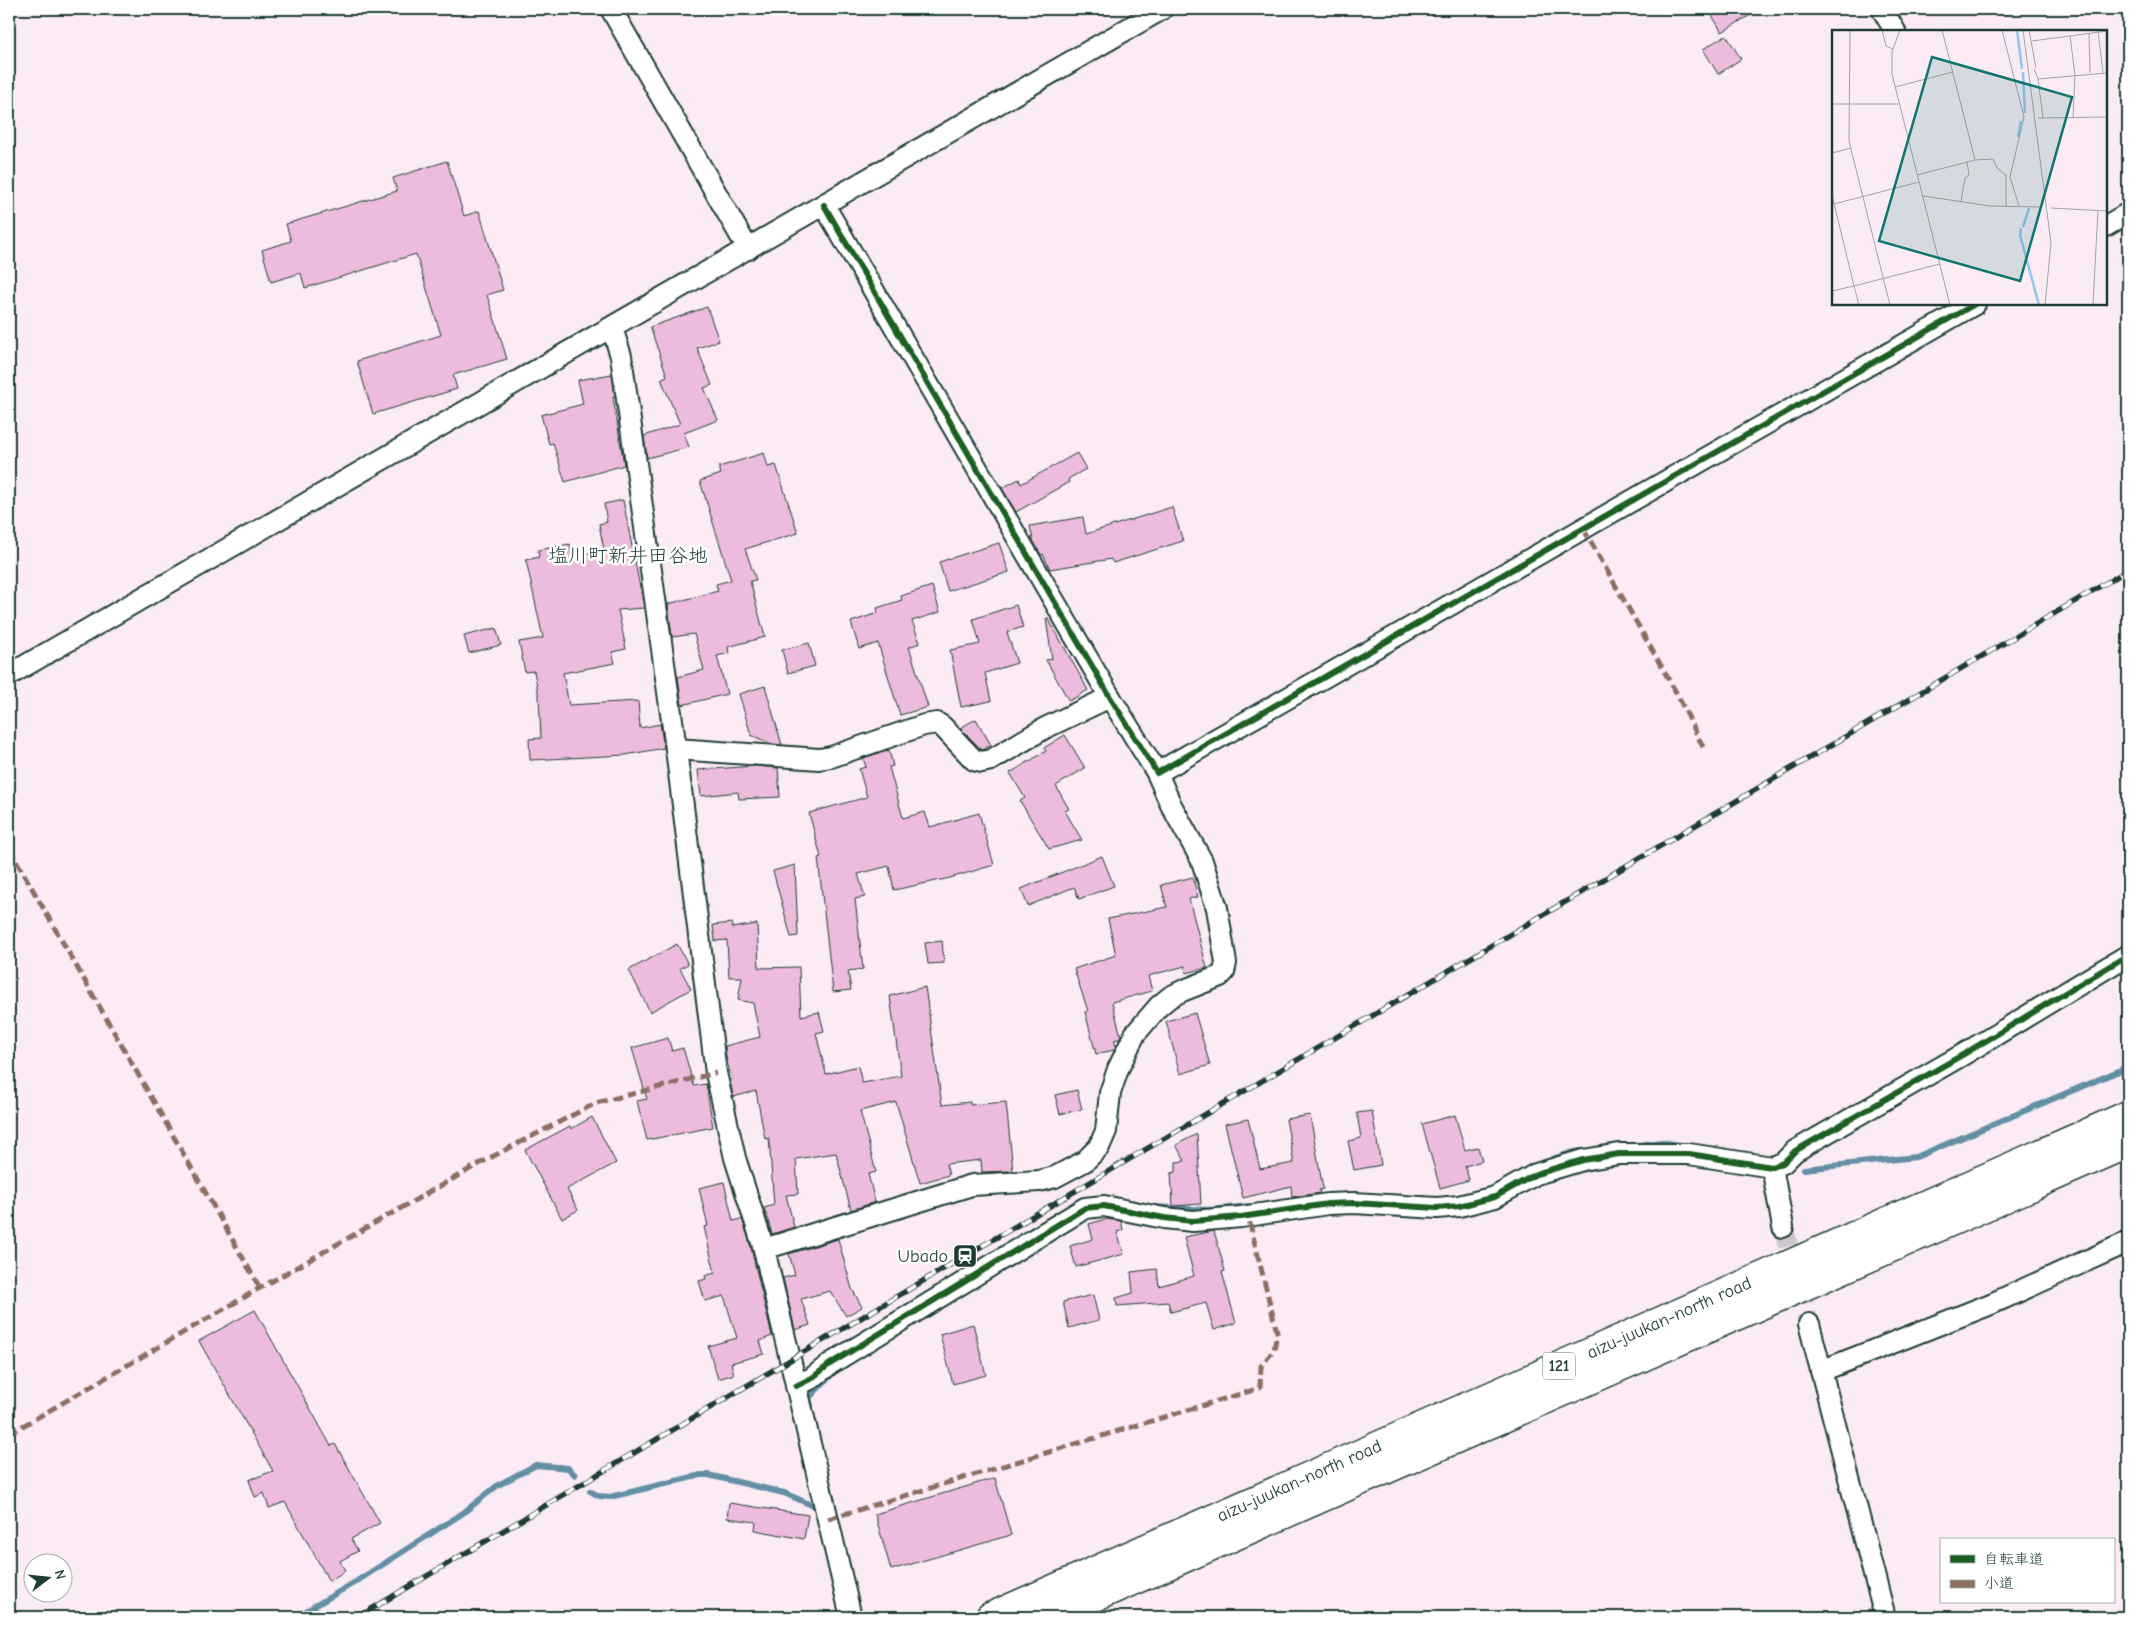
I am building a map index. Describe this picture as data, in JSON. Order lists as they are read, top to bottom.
{
  "streets": {
    "highway": ["aizu-juukan-north road", "121"]
  },
  "districts": ["塩川町新井田谷地"],
  "places": {
    "station": ["Ubado"]
  },
  "legend": ["自転車道", "小道"],
  "north": "right"
}
